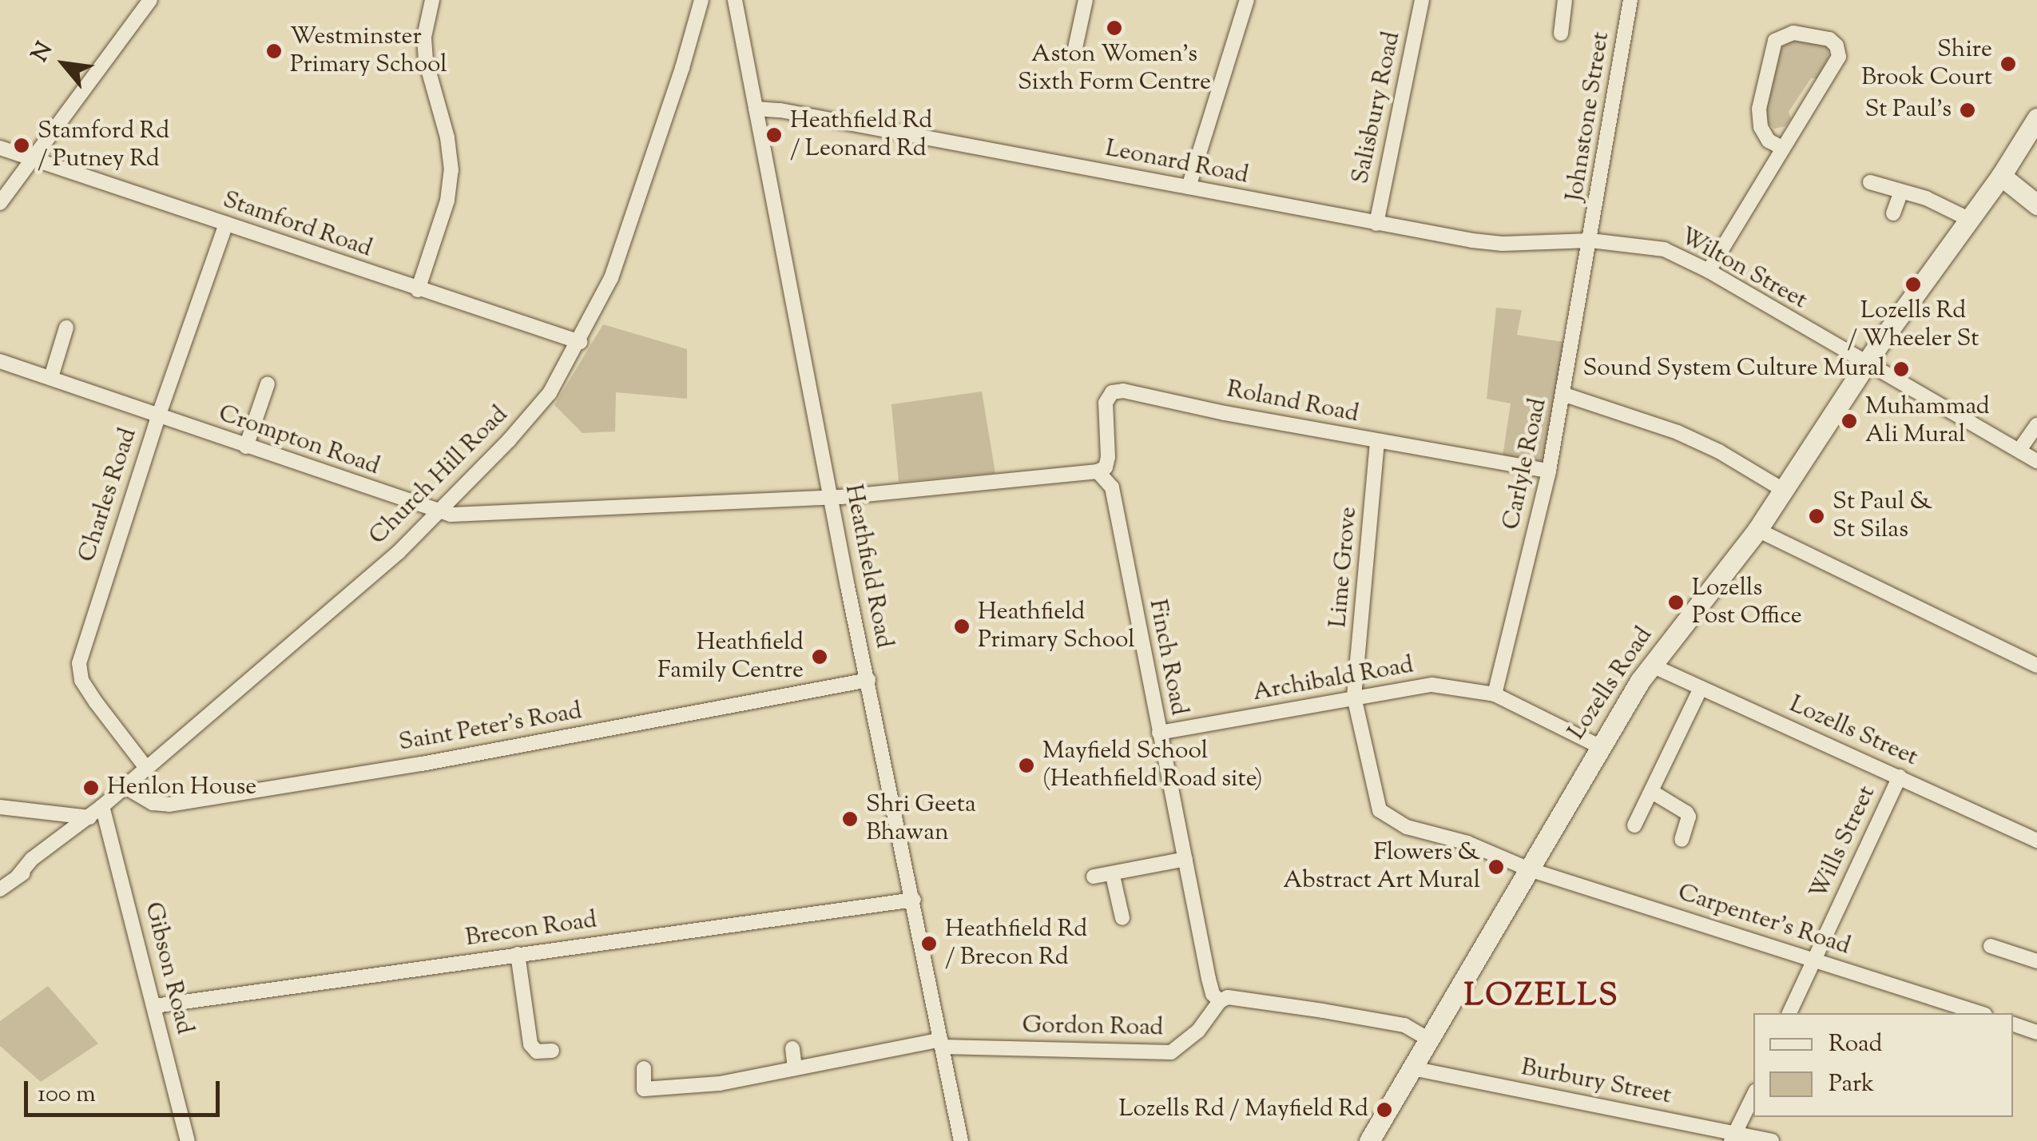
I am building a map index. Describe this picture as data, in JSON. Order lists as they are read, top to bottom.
{
  "streets": {
    "main road": ["Lozells Road"],
    "street": [
      "Salisbury Road",
      "Johnstone Street",
      "Leonard Road",
      "Stamford Road",
      "Wilton Street",
      "Roland Road",
      "Crompton Road",
      "Carlyle Road",
      "Church Hill Road",
      "Charles Road",
      "Heathfield Road",
      "Lime Grove",
      "Finch Road",
      "Archibald Road",
      "Saint Peter's Road",
      "Lozells Street",
      "Wills Street",
      "Carpenter's Road",
      "Brecon Road",
      "Gibson Road",
      "Gordon Road",
      "Burbury Street"
    ]
  },
  "crossings": [
    ["Salisbury Road", "Leonard Road"],
    ["Johnstone Street", "Leonard Road"],
    ["Johnstone Street", "Wilton Street"],
    ["Johnstone Street", "Carlyle Road"],
    ["Leonard Road", "Wilton Street"],
    ["Leonard Road", "Carlyle Road"],
    ["Leonard Road", "Heathfield Road"],
    ["Stamford Road", "Church Hill Road"],
    ["Stamford Road", "Charles Road"],
    ["Wilton Street", "Carlyle Road"],
    ["Wilton Street", "Lozells Road"],
    ["Roland Road", "Carlyle Road"],
    ["Roland Road", "Lime Grove"],
    ["Roland Road", "Finch Road"],
    ["Crompton Road", "Church Hill Road"],
    ["Crompton Road", "Charles Road"],
    ["Crompton Road", "Heathfield Road"],
    ["Carlyle Road", "Archibald Road"],
    ["Church Hill Road", "Charles Road"],
    ["Church Hill Road", "Saint Peter's Road"],
    ["Church Hill Road", "Gibson Road"],
    ["Heathfield Road", "Saint Peter's Road"],
    ["Heathfield Road", "Brecon Road"],
    ["Heathfield Road", "Gordon Road"],
    ["Lime Grove", "Archibald Road"],
    ["Lime Grove", "Lozells Road"],
    ["Lime Grove", "Carpenter's Road"],
    ["Finch Road", "Archibald Road"],
    ["Finch Road", "Gordon Road"],
    ["Archibald Road", "Lozells Road"],
    ["Lozells Road", "Lozells Street"],
    ["Lozells Road", "Carpenter's Road"],
    ["Lozells Road", "Burbury Street"],
    ["Lozells Street", "Wills Street"],
    ["Wills Street", "Carpenter's Road"],
    ["Brecon Road", "Gibson Road"]
  ],
  "districts": ["LOZELLS"],
  "places": [
    "Aston Women's Sixth Form Centre",
    "Westminster Primary School",
    "Shire Brook Court",
    "St Paul's",
    "Heathfield Rd / Leonard Rd",
    "Stamford Rd / Putney Rd",
    "Lozells Rd / Wheeler St",
    "Sound System Culture Mural",
    "Muhammad Ali Mural",
    "St Paul & St Silas",
    "Lozells Post Office",
    "Heathfield Primary School",
    "Heathfield Family Centre",
    "Mayfield School (Heathfield Road site)",
    "Henlon House",
    "Shri Geeta Bhawan",
    "Flowers & Abstract Art Mural",
    "Heathfield Rd / Brecon Rd",
    "Lozells Rd / Mayfield Rd"
  ],
  "legend": ["Road", "Park"],
  "scale_bar": "100 m",
  "north": "top left"
}
